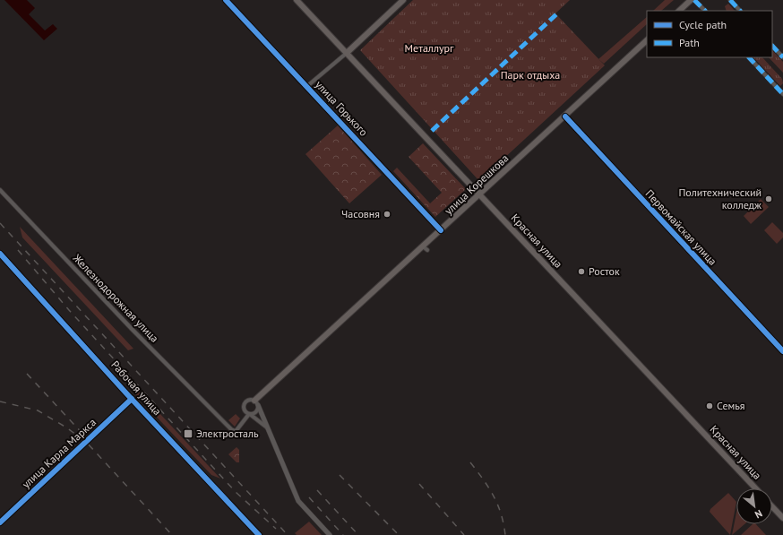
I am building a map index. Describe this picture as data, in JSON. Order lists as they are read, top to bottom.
{
  "streets": {
    "main road": ["улица Корешкова", "Красная улица"],
    "street": [
      "улица Горького",
      "Первомайская улица",
      "Железнодорожная улица",
      "Рабочая улица",
      "улица Карла Маркса"
    ]
  },
  "crossings": [
    ["улица Горького", "улица Корешкова"],
    ["улица Корешкова", "Первомайская улица"],
    ["улица Корешкова", "Красная улица"],
    ["улица Корешкова", "Железнодорожная улица"],
    ["Рабочая улица", "улица Карла Маркса"]
  ],
  "parks": ["Металлург", "Парк отдыха"],
  "places": {
    "other": [
      "Политехнический колледж",
      "Часовня",
      "Росток",
      "Семья"
    ],
    "transit": ["Электросталь"]
  },
  "legend": ["Cycle path", "Path"],
  "north": "bottom right"
}
